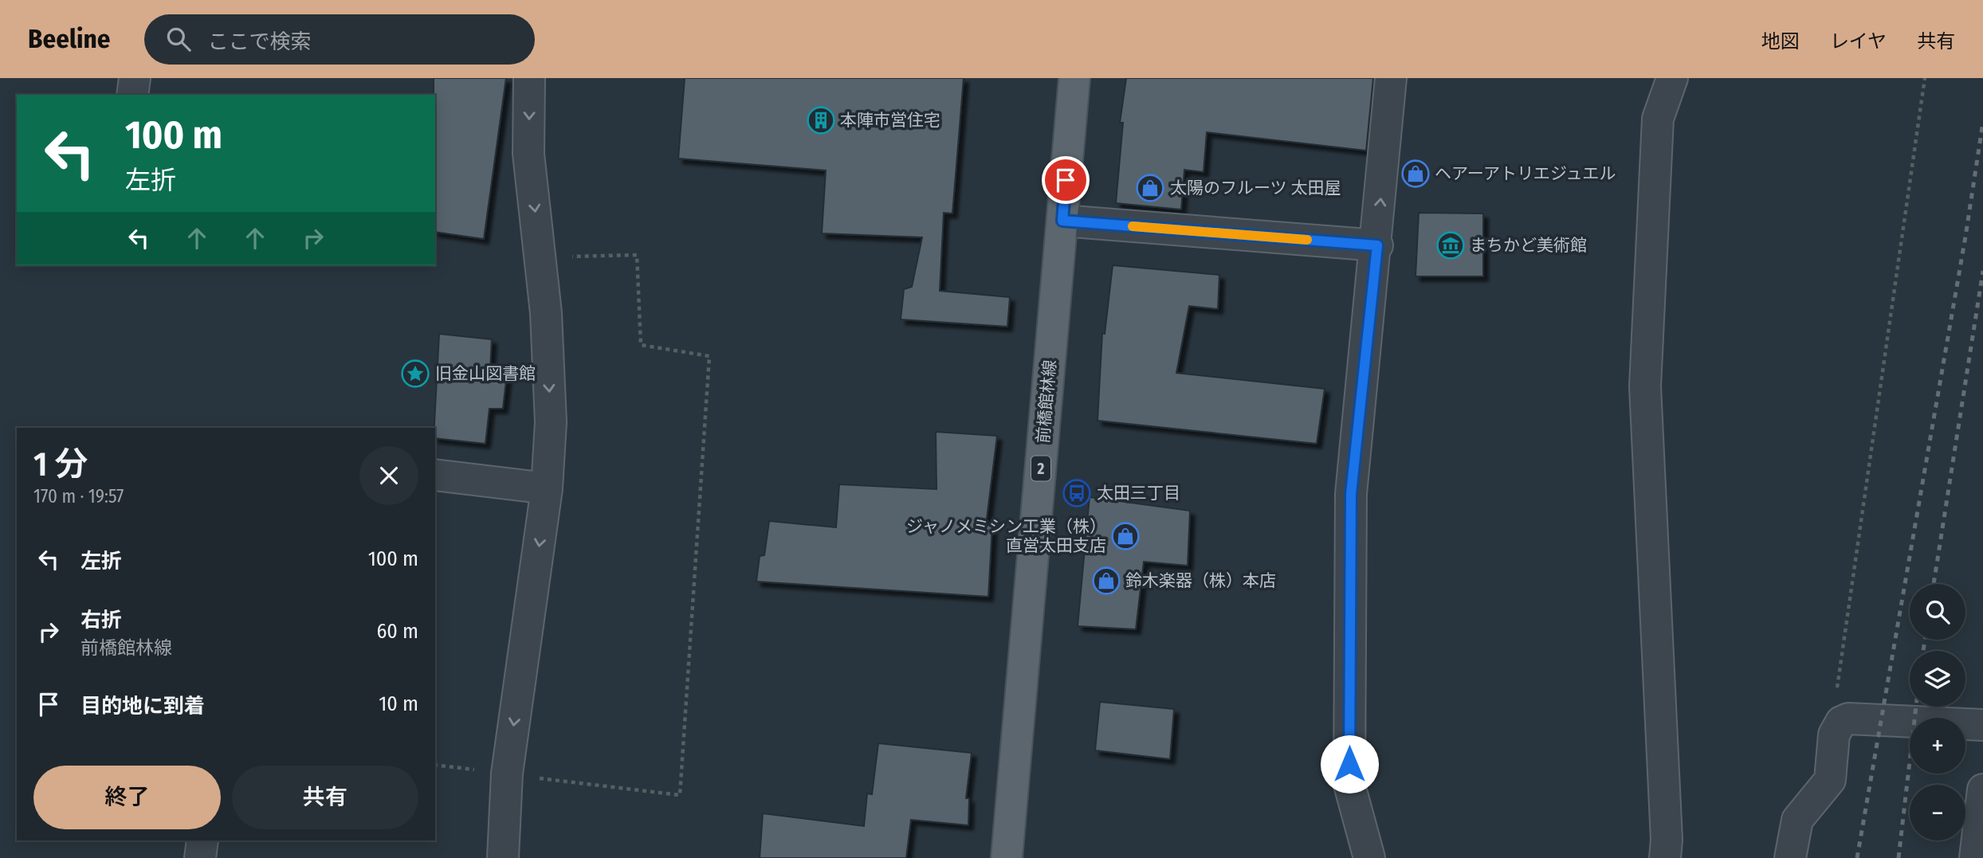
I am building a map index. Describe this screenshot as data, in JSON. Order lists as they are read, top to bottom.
{
  "streets": {
    "main road": ["前橋館林線", "2"]
  },
  "places": {
    "building": ["本陣市営住宅"],
    "shop": [
      "ヘアーアトリエジュエル",
      "太陽のフルーツ 太田屋",
      "ジャノメミシン工業（株） 直営太田支店",
      "鈴木楽器（株）本店"
    ],
    "museum": ["まちかど美術館"],
    "place": ["旧金山図書館"],
    "bus stop": ["太田三丁目"]
  },
  "page": {
    "header": "Beeline",
    "search": "ここで検索",
    "nav": ["地図", "レイヤ", "共有"],
    "turn": ["100 m", "左折"],
    "heading": ["1 分", "170 m · 19:57"],
    "list": [
      {
        "name": "左折",
        "value": "100 m"
      },
      {
        "name": "右折",
        "note": "前橋館林線",
        "value": "60 m"
      },
      {
        "name": "目的地に到着",
        "value": "10 m"
      }
    ],
    "map_buttons": ["+", "−"],
    "buttons": ["終了", "共有"]
  }
}
